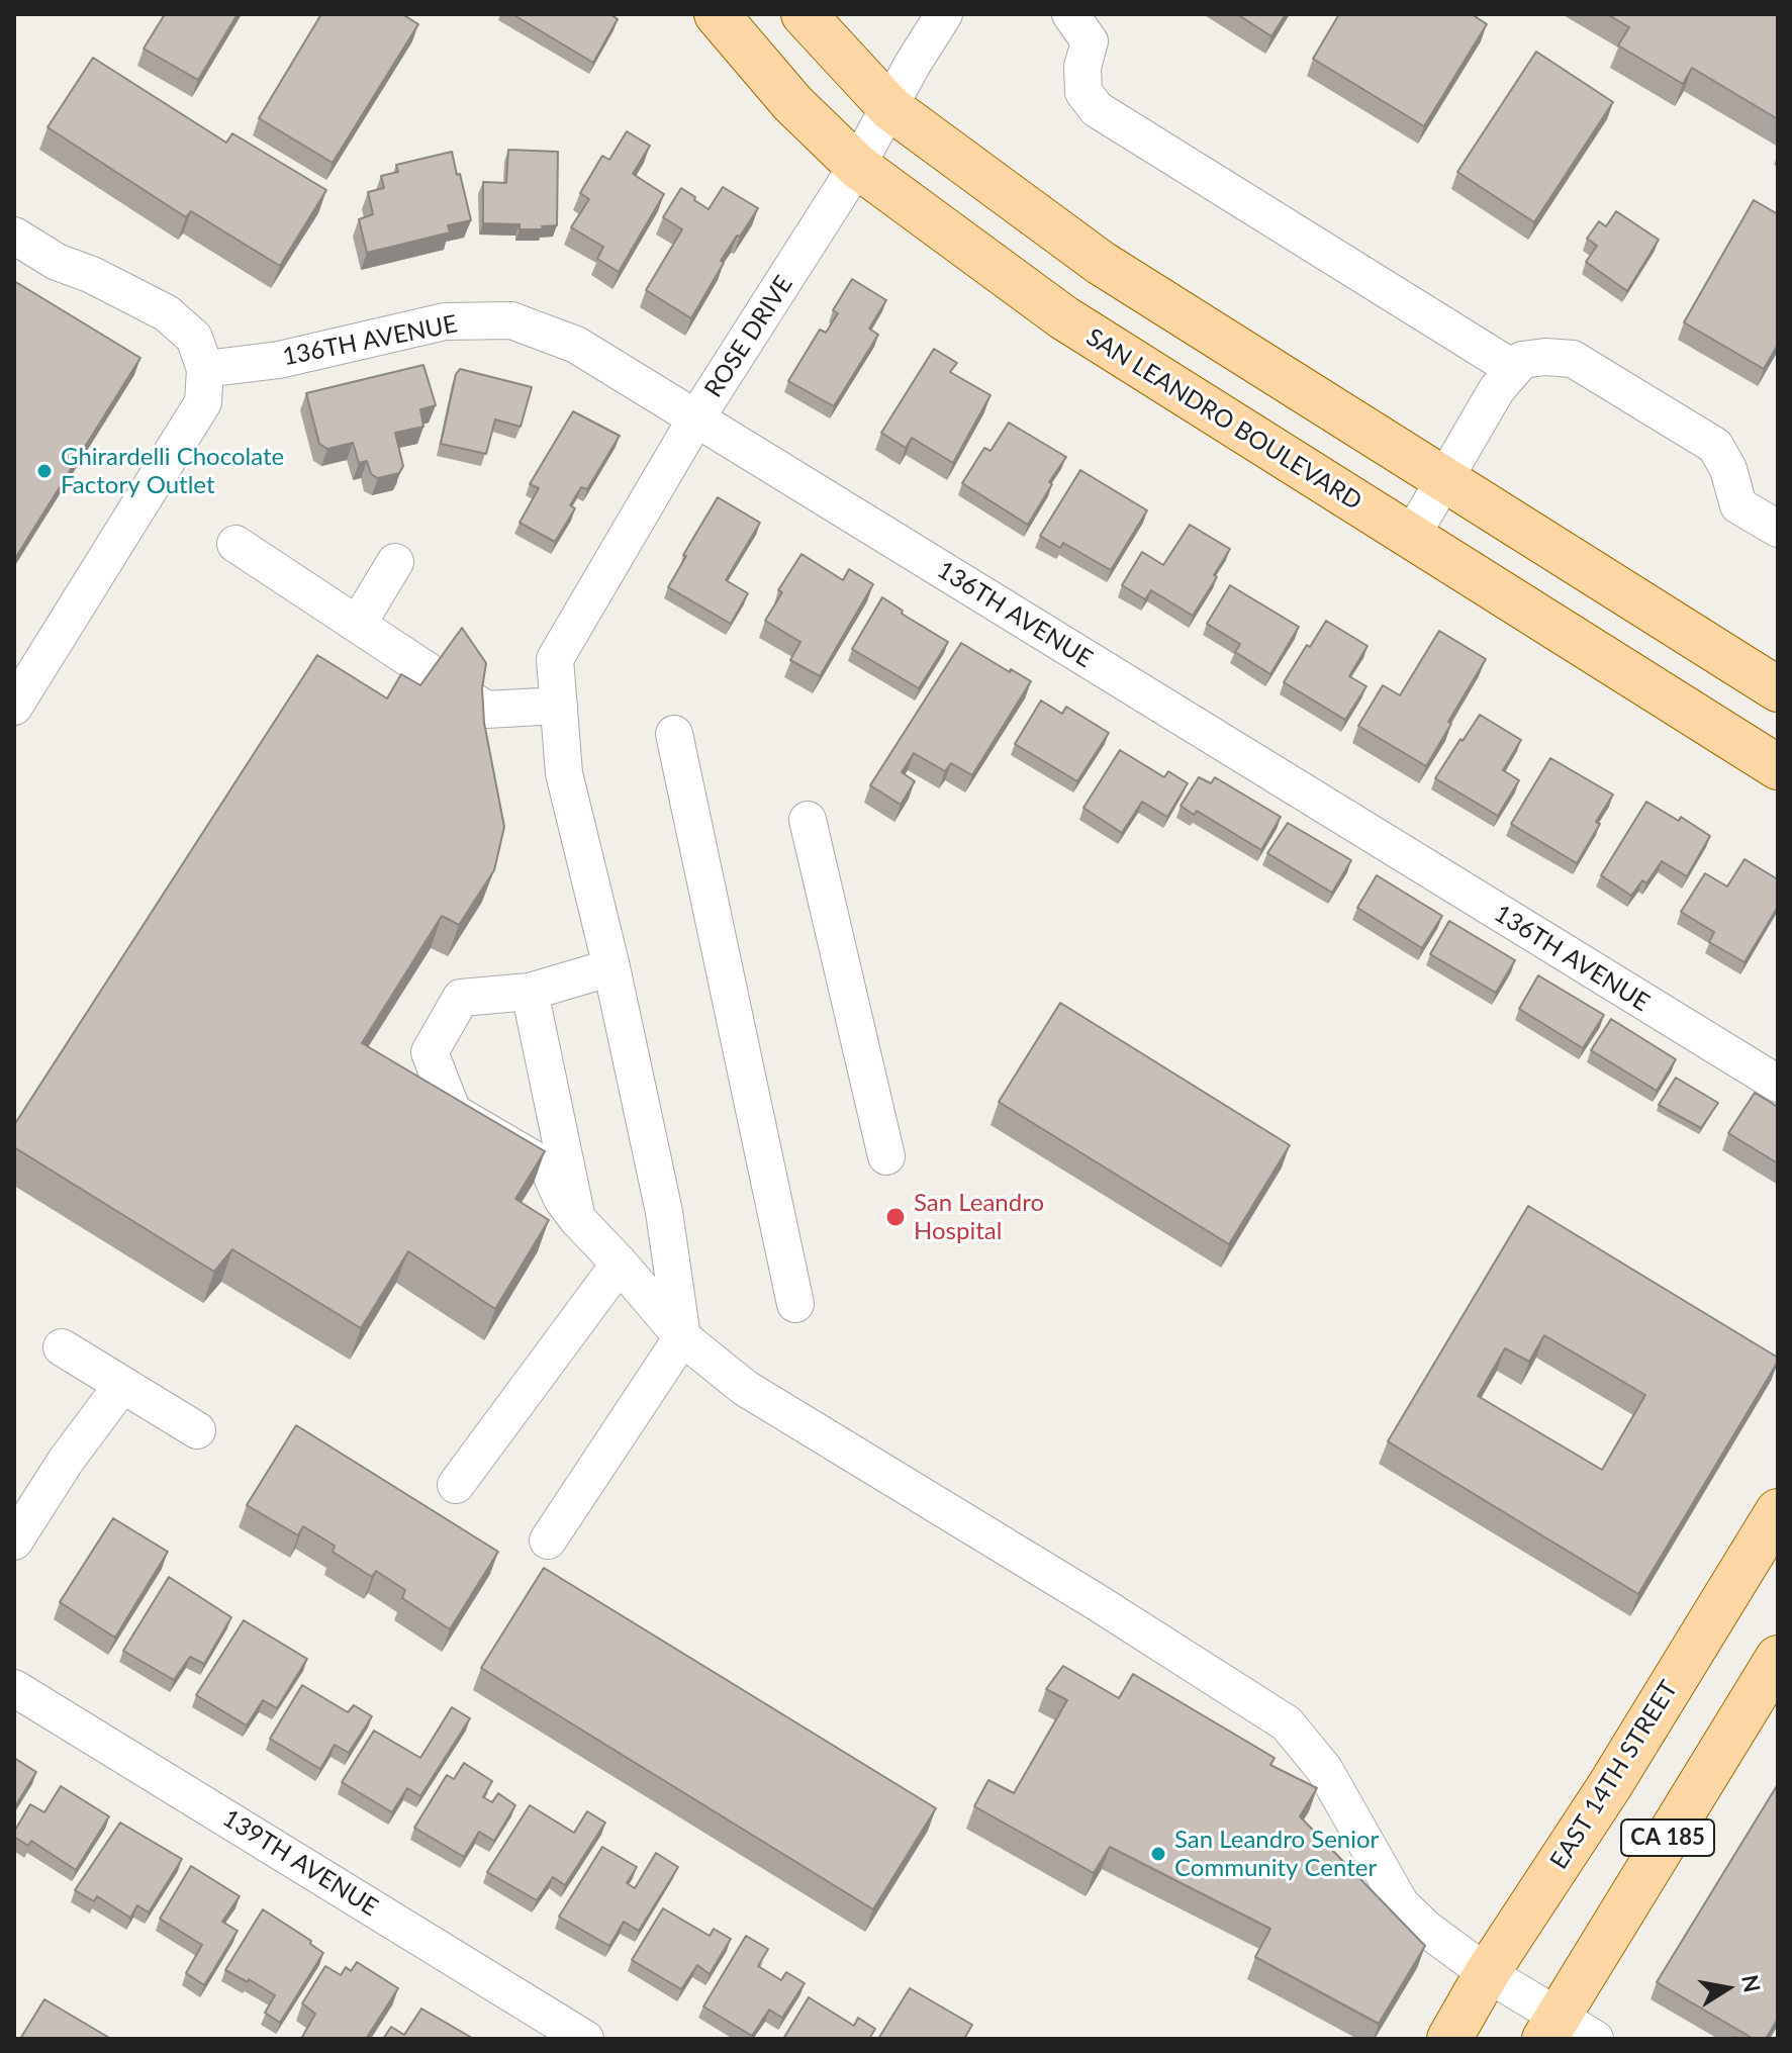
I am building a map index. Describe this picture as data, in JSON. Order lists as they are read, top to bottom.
{
  "streets": {
    "main road": ["SAN LEANDRO BOULEVARD", "EAST 14TH STREET", "CA 185"],
    "street": ["ROSE DRIVE", "136TH AVENUE", "139TH AVENUE"]
  },
  "crossings": [
    ["ROSE DRIVE", "136TH AVENUE"],
    ["ROSE DRIVE", "SAN LEANDRO BOULEVARD"]
  ],
  "places": ["Ghirardelli Chocolate Factory Outlet", "San Leandro Hospital", "San Leandro Senior Community Center"],
  "north": "right"
}
